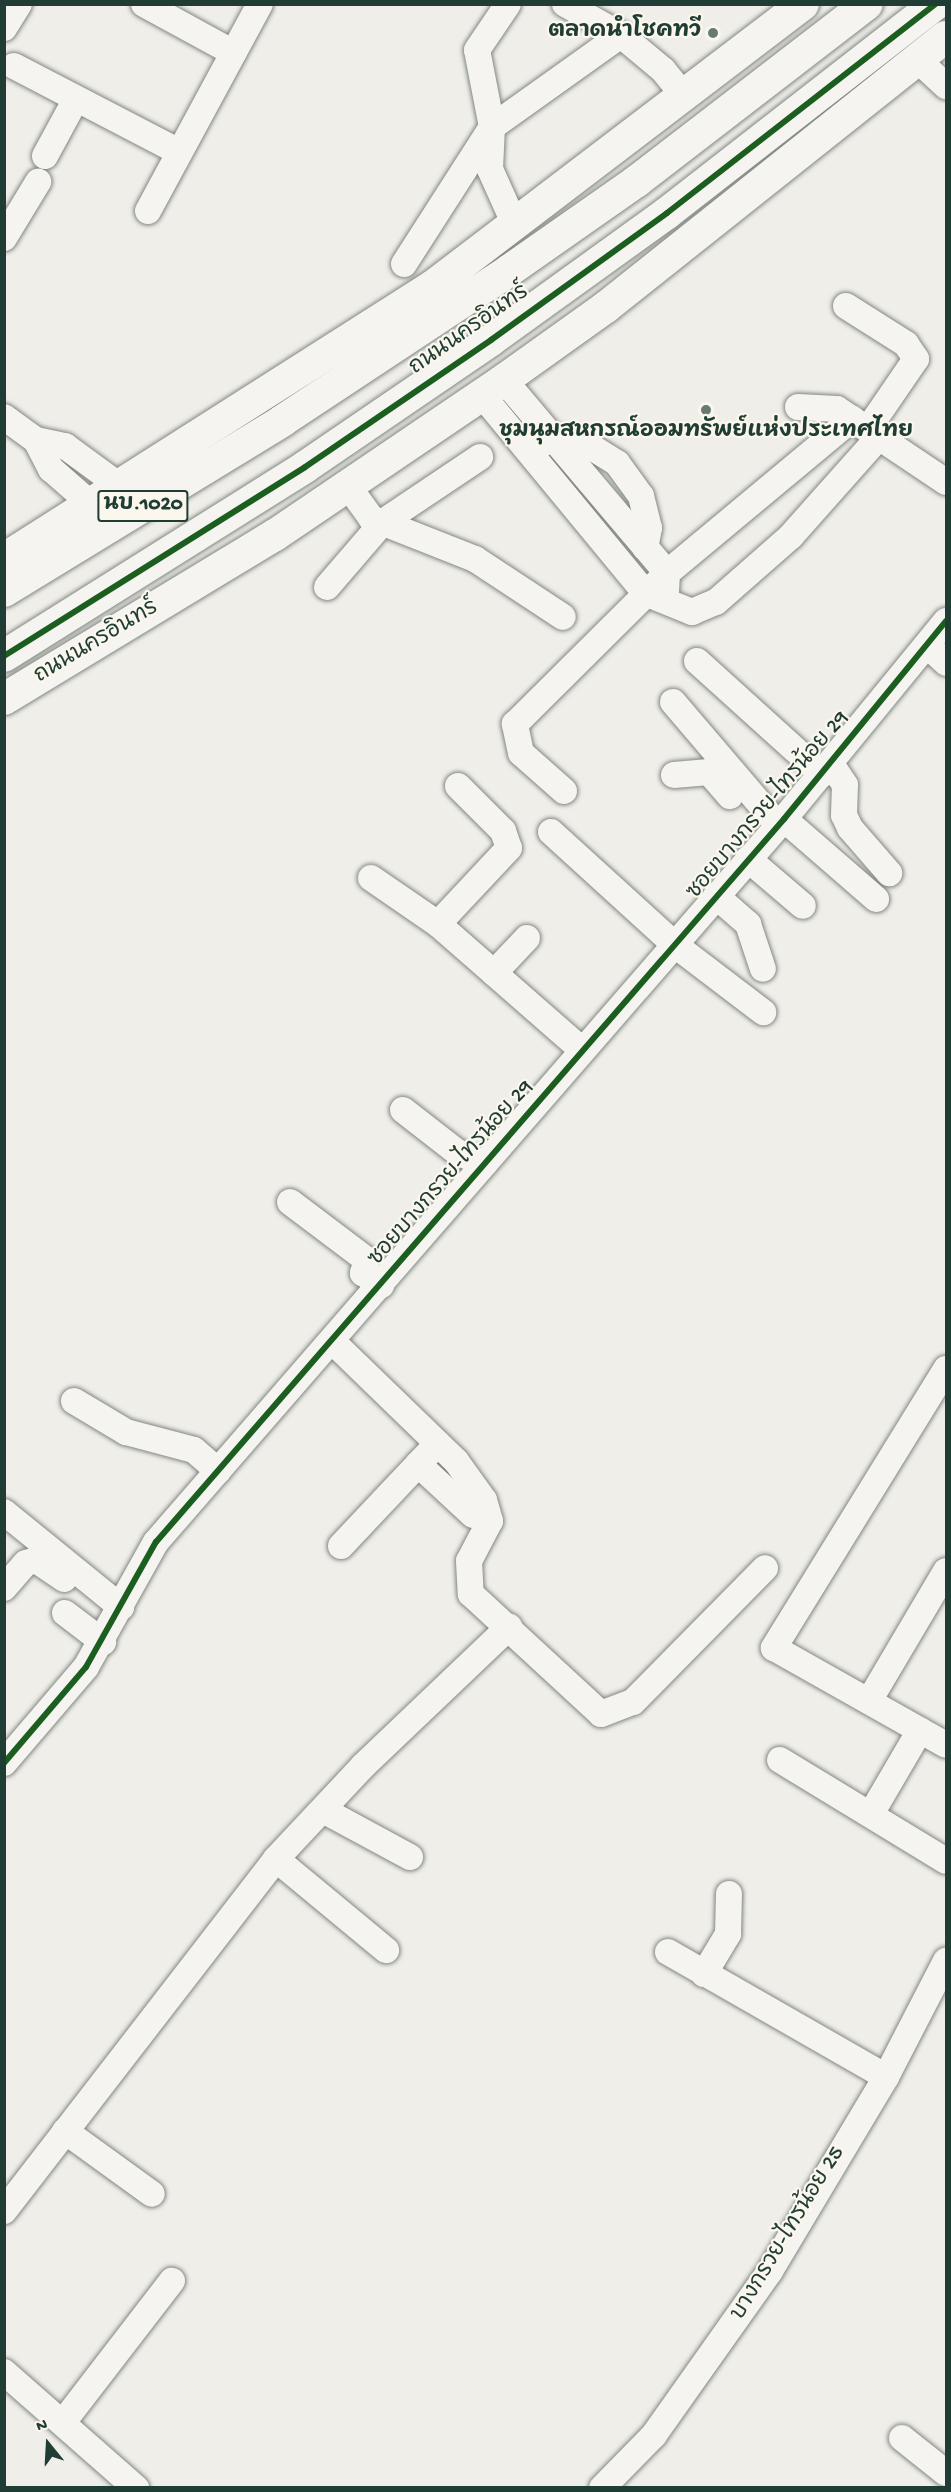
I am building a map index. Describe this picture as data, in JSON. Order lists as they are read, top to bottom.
{
  "streets": {
    "main road": ["ถนนนครอินทร์", "นบ.1020"],
    "street": ["ซอยบางกรวย-ไทรน้อย 29", "บางกรวย-ไทรน้อย 25"]
  },
  "places": ["ตลาดนำโชคทวี", "ชุมนุมสหกรณ์ออมทรัพย์แห่งประเทศไทย"],
  "north": "top"
}
